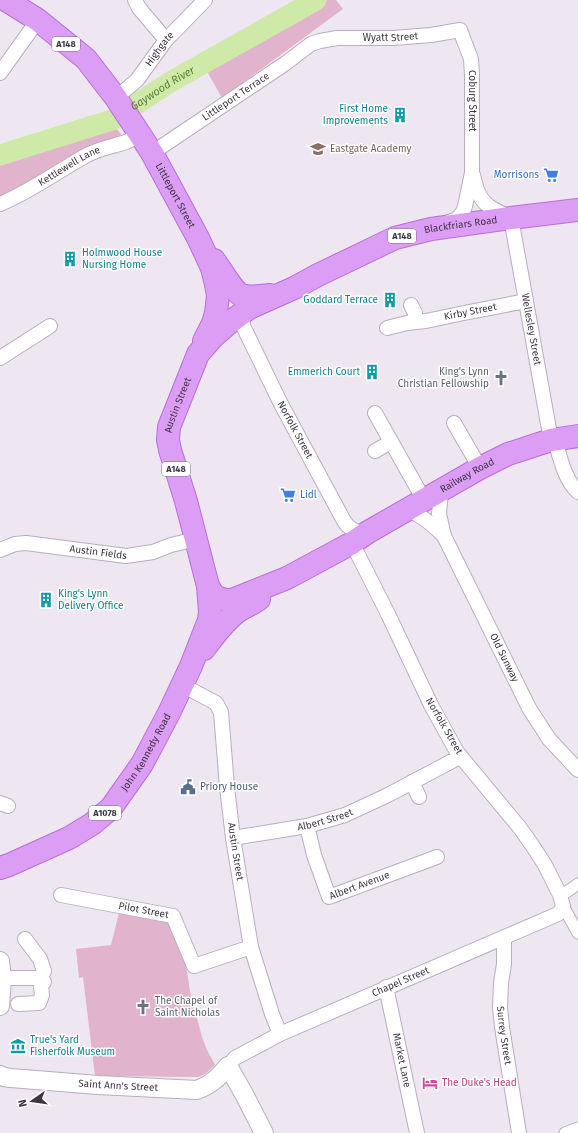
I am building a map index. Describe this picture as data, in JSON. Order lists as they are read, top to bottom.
{
  "streets": {
    "main road": [
      "A148",
      "Littleport Street",
      "Blackfriars Road",
      "Austin Street",
      "Railway Road",
      "John Kennedy Road",
      "A1078"
    ],
    "street": [
      "Wyatt Street",
      "Highgate",
      "Littleport Terrace",
      "Coburg Street",
      "Kettlewell Lane",
      "Kirby Street",
      "Wellesley Street",
      "Norfolk Street",
      "Austin Fields",
      "Old Sunway",
      "Albert Street",
      "Albert Avenue",
      "Pilot Street",
      "Chapel Street",
      "Surrey Street",
      "Market Lane",
      "Saint Ann's Street"
    ]
  },
  "crossings": [
    ["Wyatt Street", "Littleport Terrace"],
    ["Wyatt Street", "Coburg Street"],
    ["A148", "Highgate"],
    ["A148", "Littleport Terrace"],
    ["A148", "Kettlewell Lane"],
    ["A148", "Littleport Street"],
    ["Littleport Terrace", "Littleport Street"],
    ["Coburg Street", "Blackfriars Road"],
    ["Coburg Street", "Wellesley Street"],
    ["Littleport Street", "Blackfriars Road"],
    ["Littleport Street", "Austin Street"],
    ["Blackfriars Road", "Wellesley Street"],
    ["Blackfriars Road", "Austin Street"],
    ["Blackfriars Road", "Norfolk Street"],
    ["Kirby Street", "Wellesley Street"],
    ["Wellesley Street", "Railway Road"],
    ["Austin Street", "Norfolk Street"],
    ["Austin Street", "Austin Fields"],
    ["Austin Street", "John Kennedy Road"],
    ["Austin Street", "Albert Street"],
    ["Austin Street", "Pilot Street"],
    ["Austin Street", "Chapel Street"],
    ["Norfolk Street", "Railway Road"],
    ["Norfolk Street", "John Kennedy Road"],
    ["Norfolk Street", "Albert Street"],
    ["Norfolk Street", "Chapel Street"],
    ["Railway Road", "Old Sunway"],
    ["Railway Road", "John Kennedy Road"],
    ["Albert Street", "Albert Avenue"],
    ["Chapel Street", "Surrey Street"],
    ["Chapel Street", "Market Lane"],
    ["Chapel Street", "Saint Ann's Street"]
  ],
  "water": ["Gaywood River"],
  "places": {
    "building": [
      "First Home Improvements",
      "Holmwood House Nursing Home",
      "Goddard Terrace",
      "Emmerich Court",
      "King's Lynn Delivery Office"
    ],
    "school or university": ["Eastgate Academy"],
    "supermarket": ["Morrisons", "Lidl"],
    "church": ["King's Lynn Christian Fellowship", "The Chapel of Saint Nicholas"],
    "public building": ["Priory House"],
    "museum": ["True's Yard Fisherfolk Museum"],
    "hotel": ["The Duke's Head"]
  },
  "north": "left"
}
